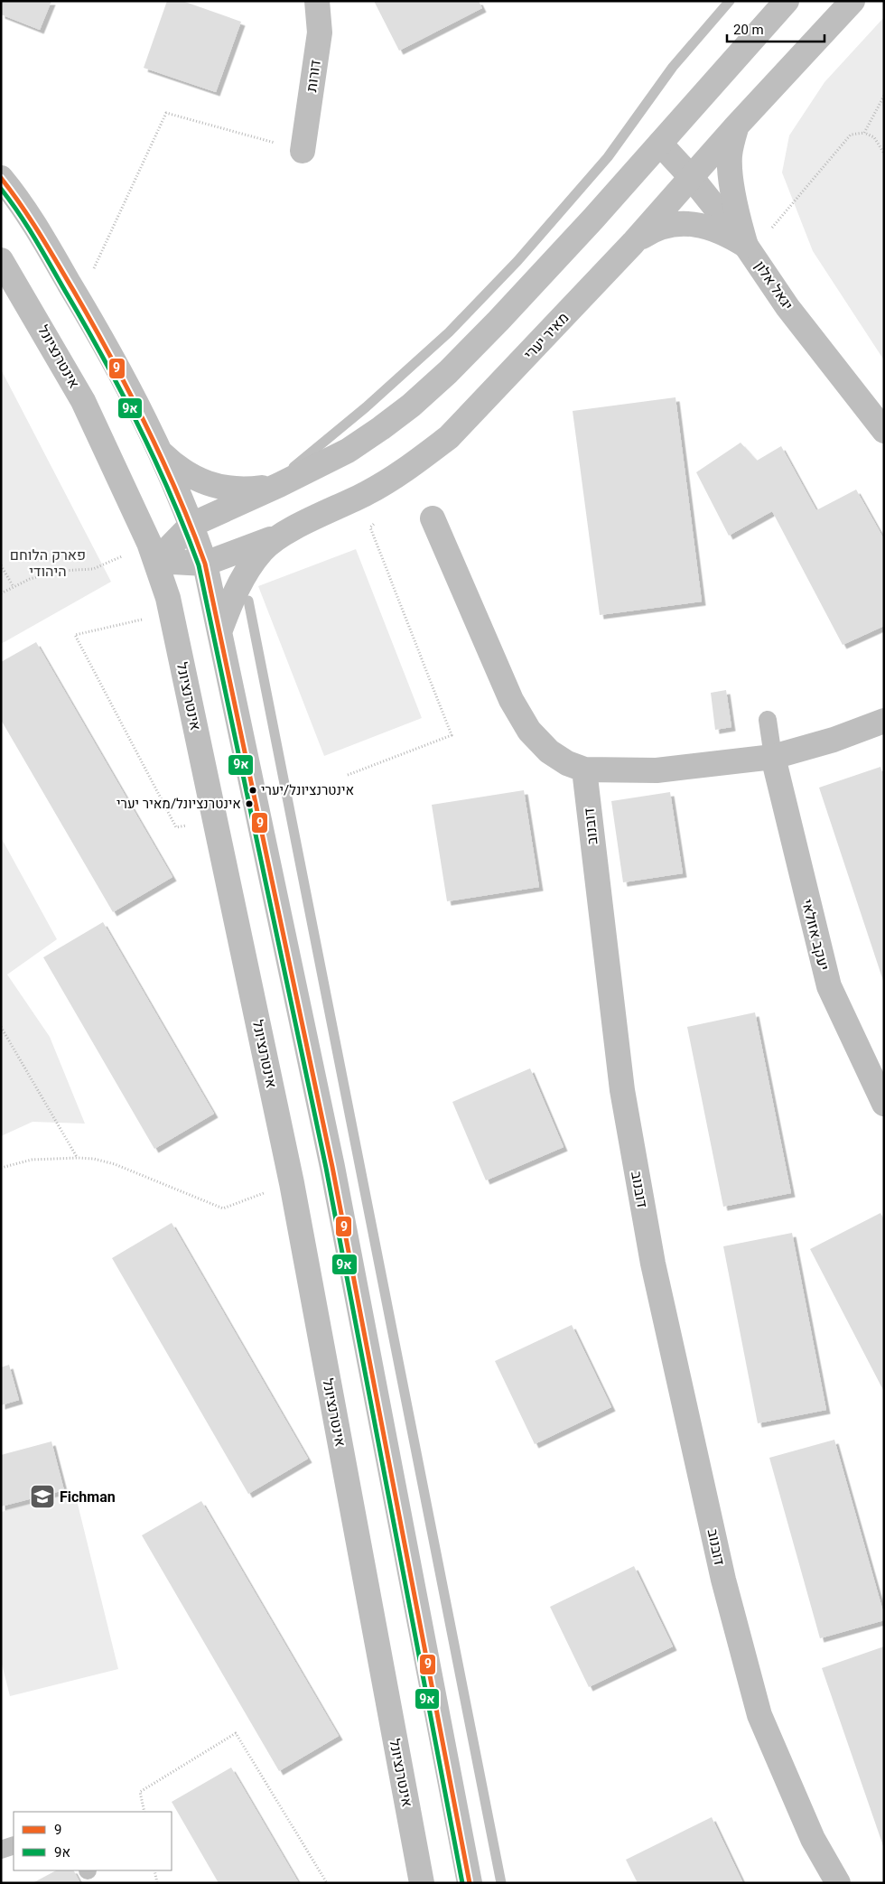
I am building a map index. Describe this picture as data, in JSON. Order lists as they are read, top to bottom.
{
  "streets": {
    "street": [
      "דורות",
      "יגאל אלון",
      "מאיר יערי",
      "אינטרנציונל",
      "דובנוב",
      "יעקב אזולאי"
    ]
  },
  "crossings": [
    ["יגאל אלון", "מאיר יערי"]
  ],
  "parks": ["פארק הלוחם היהודי"],
  "places": {
    "other": ["אינטרנציונל/יערי", "אינטרנציונל/מאיר יערי"],
    "school or university": ["Fichman"]
  },
  "lines": ["transit line 9", "transit line 9א"],
  "legend": ["9", "9א"],
  "scale_bar": "20 m"
}
